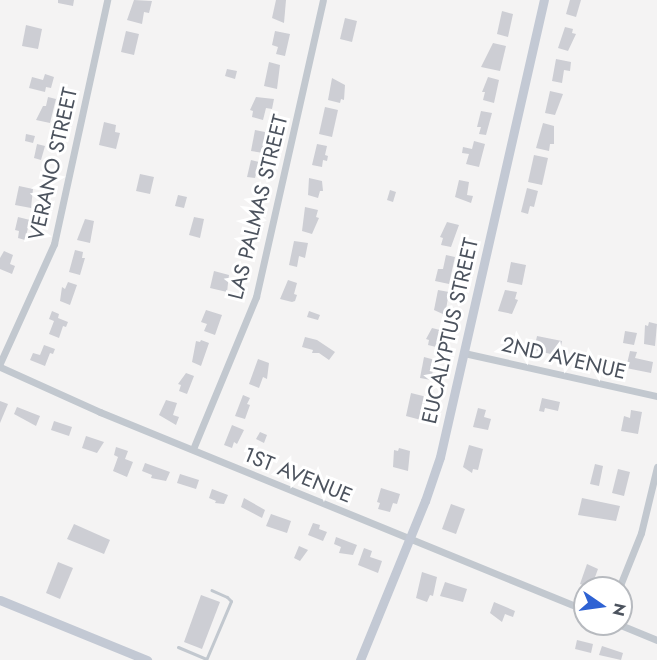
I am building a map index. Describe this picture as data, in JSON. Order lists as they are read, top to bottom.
{
  "streets": {
    "main road": ["EUCALYPTUS STREET"],
    "street": [
      "VERANO STREET",
      "LAS PALMAS STREET",
      "2ND AVENUE",
      "1ST AVENUE"
    ]
  },
  "crossings": [
    ["VERANO STREET", "1ST AVENUE"],
    ["LAS PALMAS STREET", "1ST AVENUE"],
    ["EUCALYPTUS STREET", "2ND AVENUE"],
    ["EUCALYPTUS STREET", "1ST AVENUE"]
  ],
  "north": "right"
}
